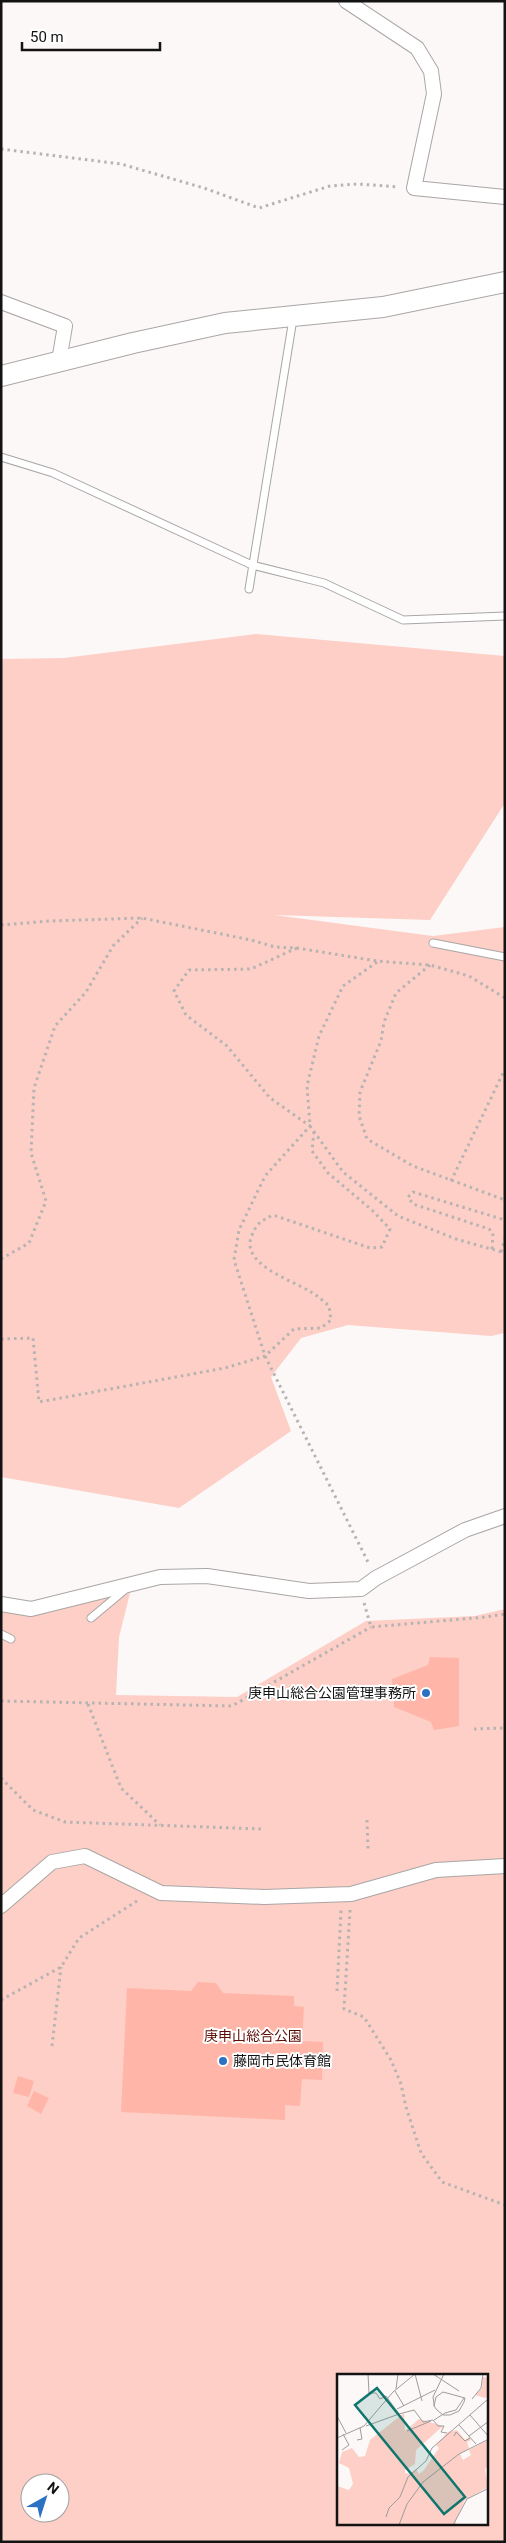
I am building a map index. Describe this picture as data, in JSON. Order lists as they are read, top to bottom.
{
  "parks": ["庚申山総合公園"],
  "places": ["庚申山総合公園管理事務所", "藤岡市民体育館"],
  "scale_bar": "50 m",
  "north": "top right"
}
